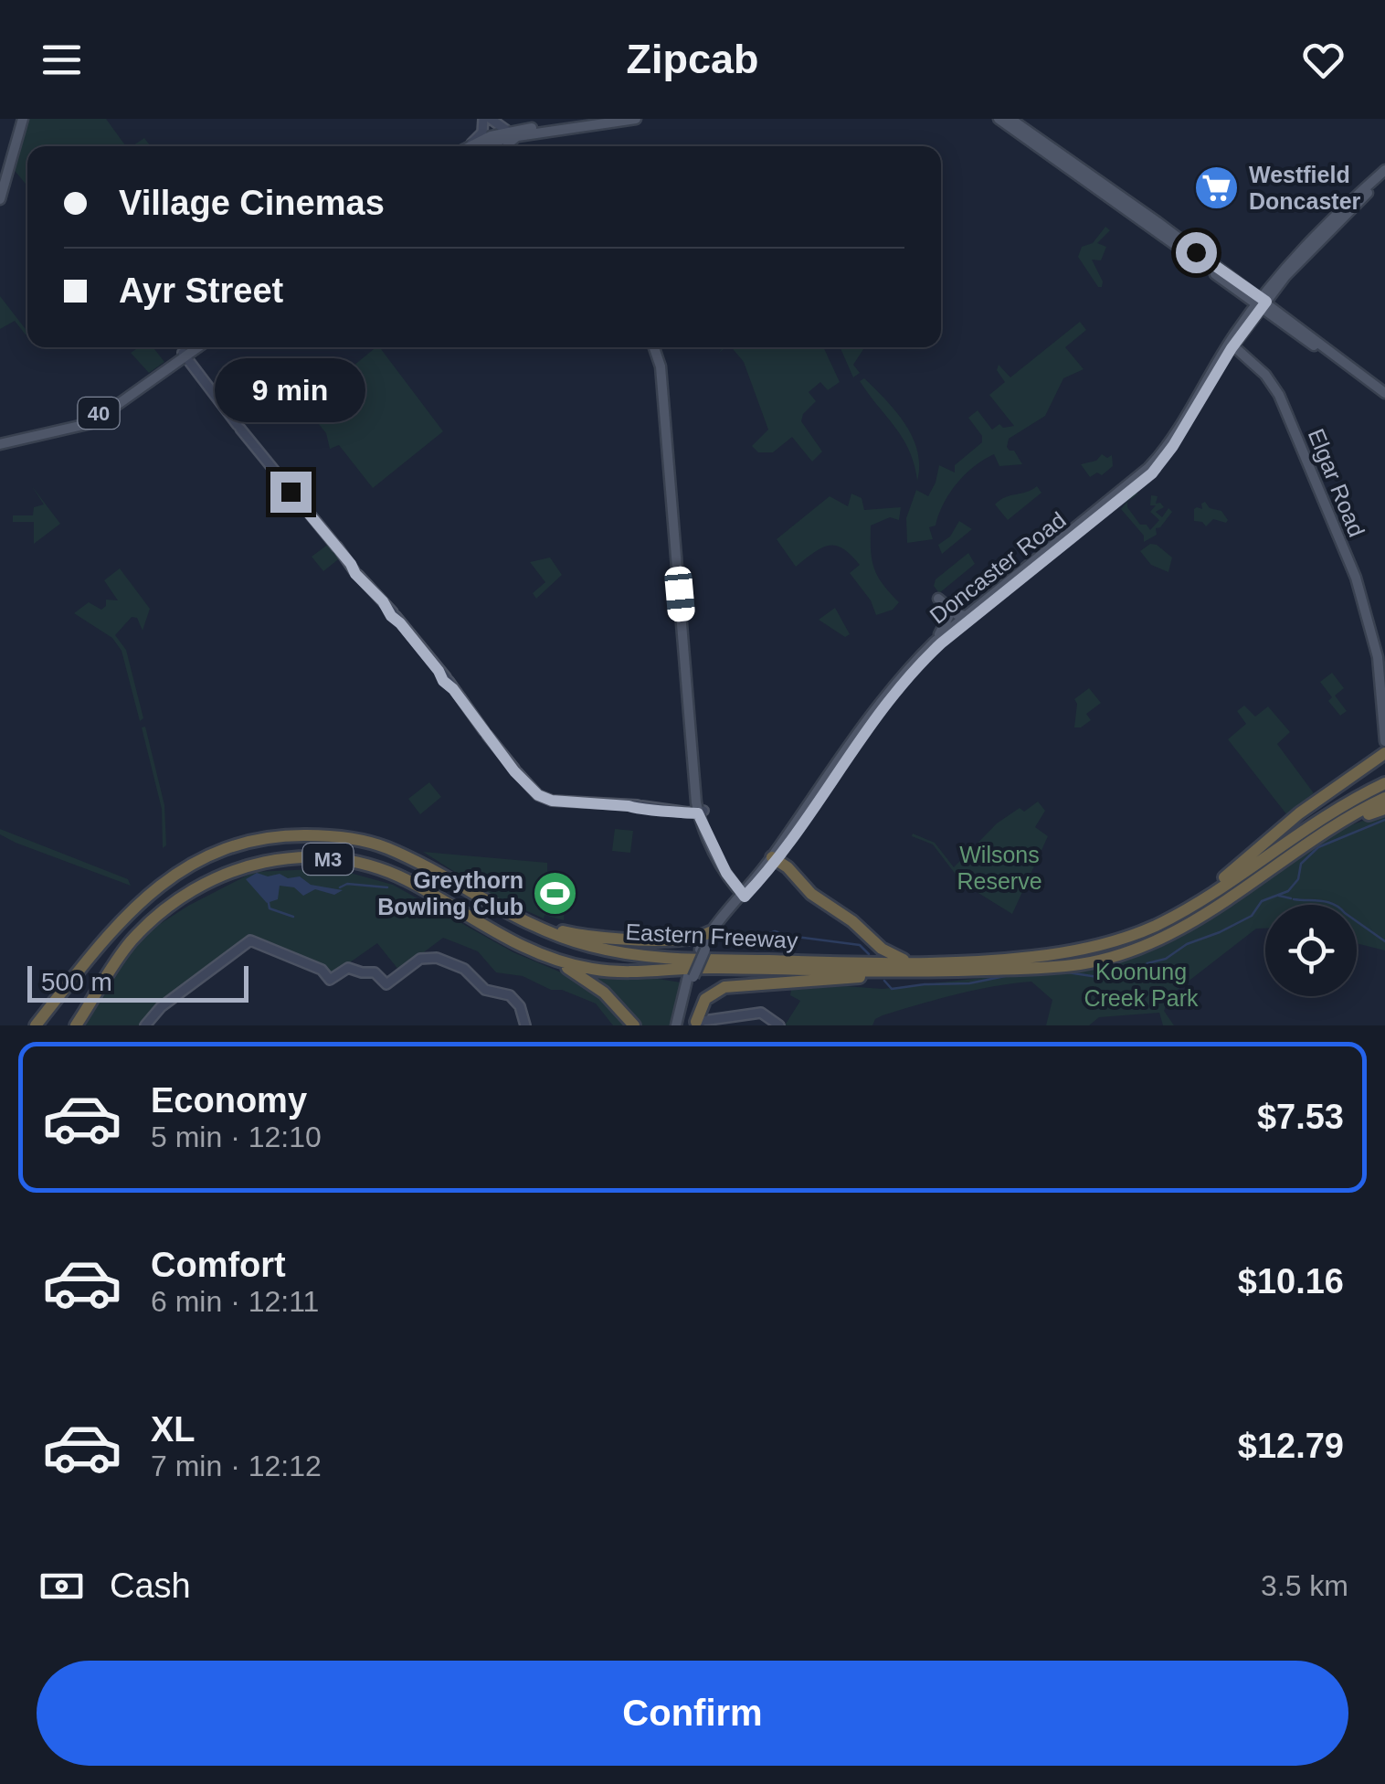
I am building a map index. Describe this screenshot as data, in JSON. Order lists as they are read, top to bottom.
{
  "streets": {
    "highway": ["M3", "Eastern Freeway"],
    "main road": ["40", "Elgar Road", "Doncaster Road"]
  },
  "crossings": [
    ["Elgar Road", "Doncaster Road"]
  ],
  "parks": ["Wilsons Reserve", "Koonung Creek Park"],
  "places": {
    "supermarket": ["Westfield Doncaster"],
    "sports": ["Greythorn Bowling Club"]
  },
  "scale_bar": "500 m",
  "page": {
    "header": "Zipcab",
    "banner": ["Village Cinemas", "Ayr Street"],
    "bubble": "9 min",
    "scale": "500 m",
    "list": [
      {
        "name": "Economy",
        "note": "5 min · 12:10",
        "value": "$7.53"
      },
      {
        "name": "Comfort",
        "note": "6 min · 12:11",
        "value": "$10.16"
      },
      {
        "name": "XL",
        "note": "7 min · 12:12",
        "value": "$12.79"
      }
    ],
    "pay": ["Cash", "3.5 km"],
    "buttons": "Confirm"
  }
}
